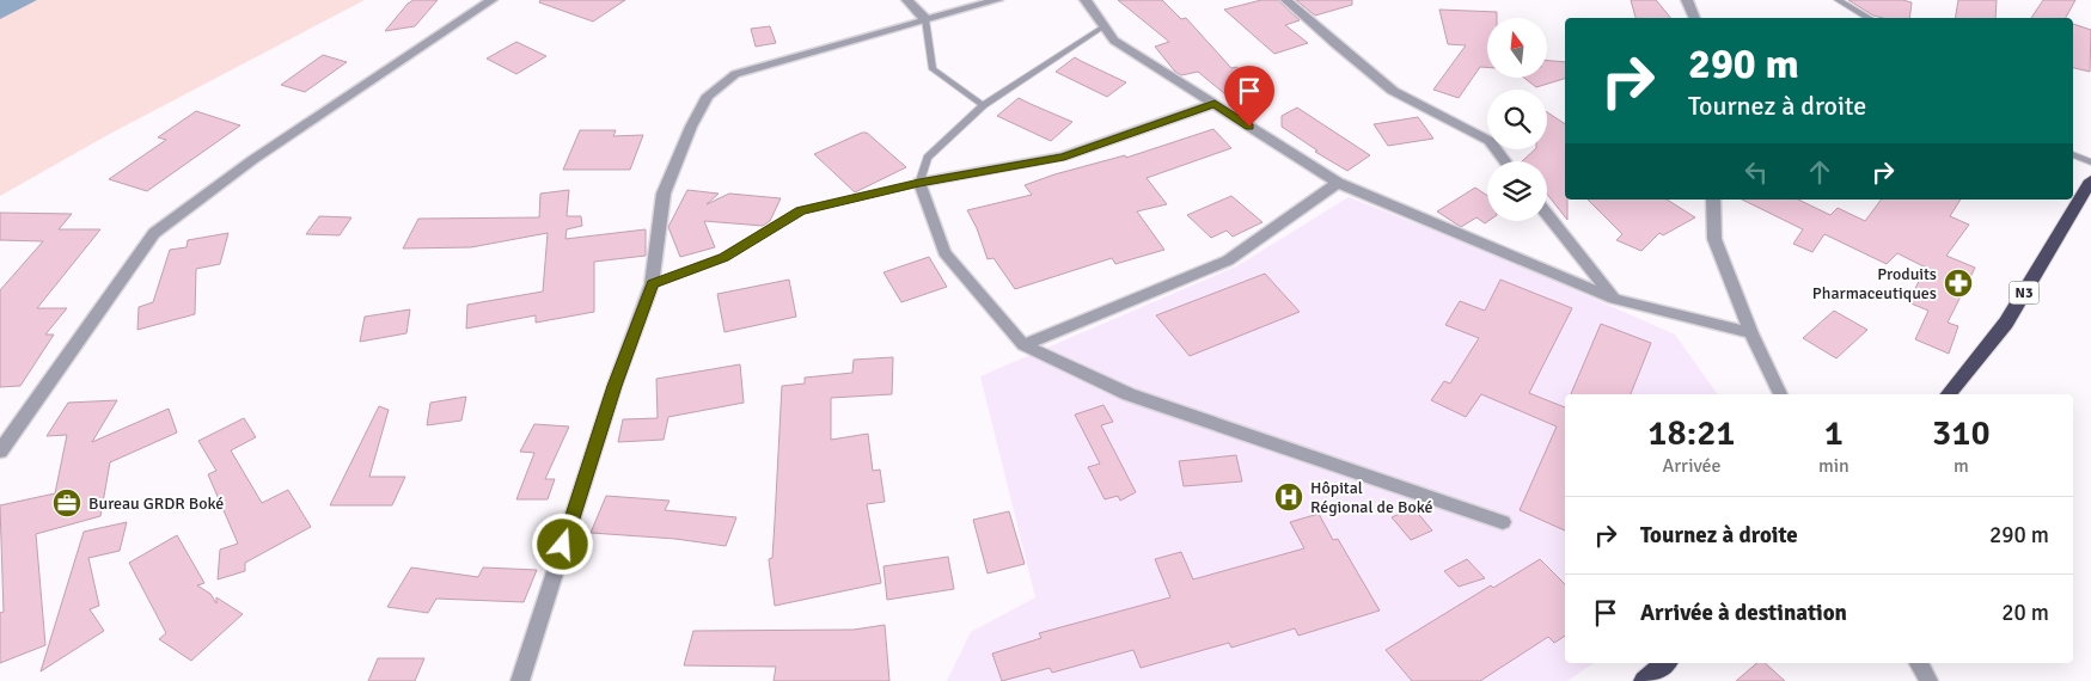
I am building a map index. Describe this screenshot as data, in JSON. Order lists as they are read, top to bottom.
{
  "streets": {
    "highway": ["N3"]
  },
  "places": {
    "pharmacy": ["Produits Pharmaceutiques"],
    "hospital": ["Hôpital Régional de Boké"],
    "office": ["Bureau GRDR Boké"]
  },
  "north": "top",
  "page": {
    "turn": ["290 m", "Tournez à droite"],
    "eta": [
      "18:21",
      "Arrivée",
      "1",
      "min",
      "310",
      "m"
    ],
    "list": [
      {
        "name": "Tournez à droite",
        "value": "290 m"
      },
      {
        "name": "Arrivée à destination",
        "value": "20 m"
      }
    ]
  }
}
